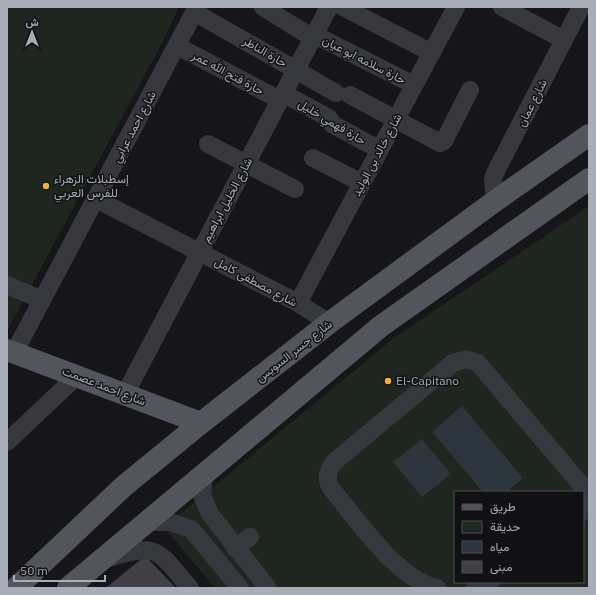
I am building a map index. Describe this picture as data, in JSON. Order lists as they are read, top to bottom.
{
  "streets": {
    "main road": ["شارع جسر السويس", "شارع احمد عصمت"],
    "street": [
      "حارة الناظر",
      "حارة سلامه ابو عيان",
      "حارة فتح الله عمر",
      "شارع عمان",
      "حارة فهمي خليل",
      "شارع احمد عرابي",
      "شارع خالد بن الوليد",
      "شارع الخليل ابراهيم",
      "شارع مصطفى كامل"
    ]
  },
  "crossings": [
    ["حارة الناظر", "شارع احمد عرابي"],
    ["حارة الناظر", "شارع خالد بن الوليد"],
    ["حارة الناظر", "شارع الخليل ابراهيم"],
    ["حارة سلامه ابو عيان", "شارع خالد بن الوليد"],
    ["حارة سلامه ابو عيان", "شارع الخليل ابراهيم"],
    ["حارة فتح الله عمر", "حارة فهمي خليل"],
    ["حارة فتح الله عمر", "شارع احمد عرابي"],
    ["حارة فتح الله عمر", "شارع الخليل ابراهيم"],
    ["شارع عمان", "شارع جسر السويس"],
    ["حارة فهمي خليل", "شارع خالد بن الوليد"],
    ["حارة فهمي خليل", "شارع الخليل ابراهيم"],
    ["شارع احمد عرابي", "شارع مصطفى كامل"],
    ["شارع احمد عرابي", "شارع احمد عصمت"],
    ["شارع خالد بن الوليد", "شارع مصطفى كامل"],
    ["شارع الخليل ابراهيم", "شارع مصطفى كامل"],
    ["شارع الخليل ابراهيم", "شارع احمد عصمت"],
    ["شارع مصطفى كامل", "شارع جسر السويس"],
    ["شارع جسر السويس", "شارع احمد عصمت"]
  ],
  "places": ["إسطبلات الزهراء للفرس العربي", "El-Capitano"],
  "legend": [
    "طريق",
    "حديقة",
    "مياه",
    "مبنى"
  ],
  "scale_bar": "50 m",
  "north": "top"
}
